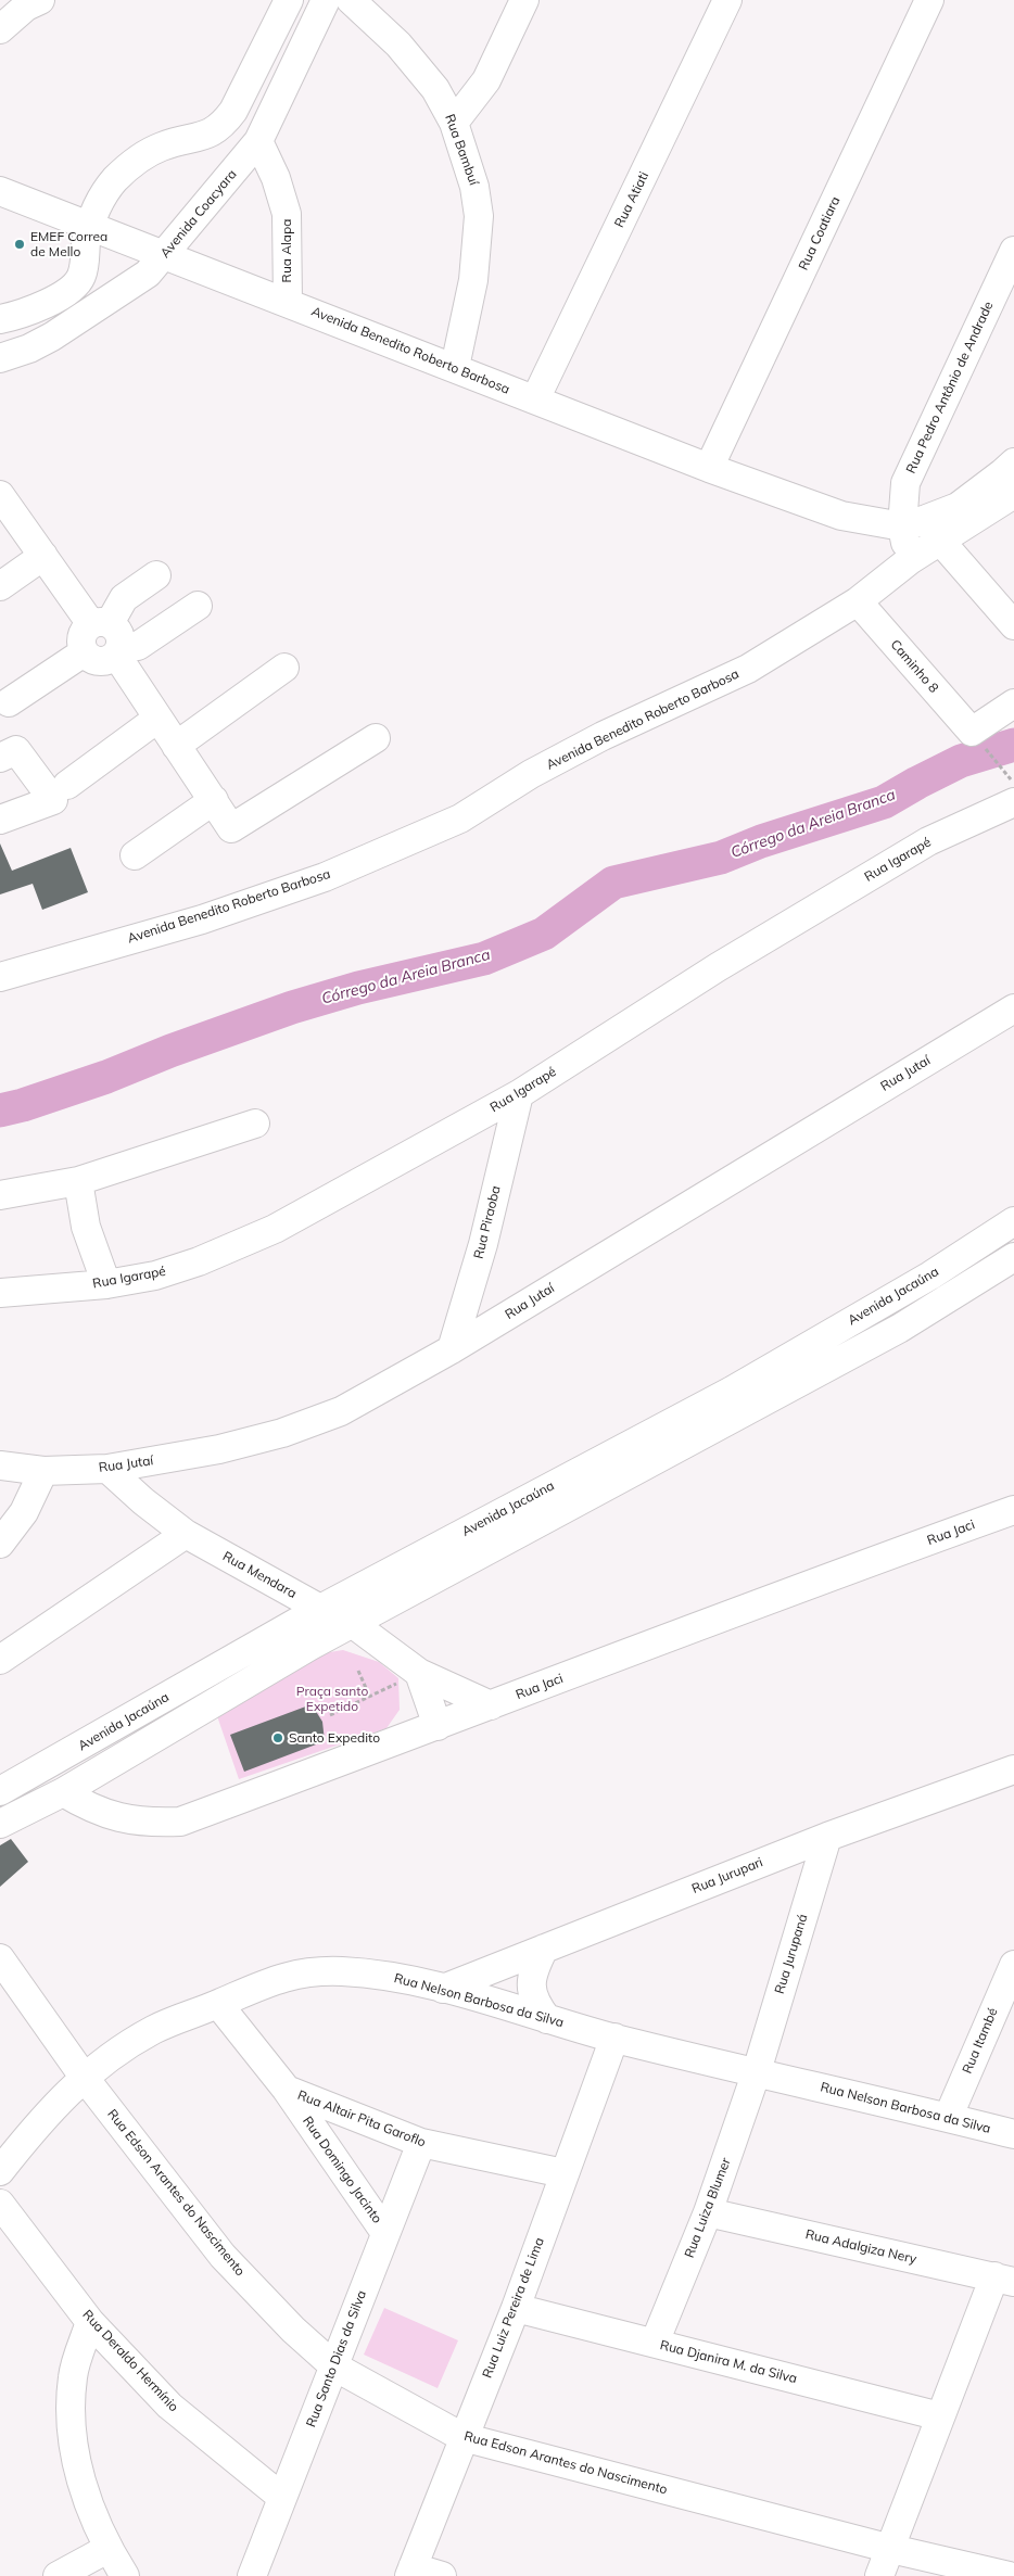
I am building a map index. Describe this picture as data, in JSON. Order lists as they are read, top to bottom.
{
  "streets": {
    "street": [
      "Rua Bambuí",
      "Rua Atiati",
      "Avenida Coacyara",
      "Rua Coatiara",
      "Rua Alapa",
      "Avenida Benedito Roberto Barbosa",
      "Rua Pedro Antônio de Andrade",
      "Caminho 8",
      "Rua Igarapé",
      "Rua Jutaí",
      "Rua Piraoba",
      "Avenida Jacaúna",
      "Rua Jaci",
      "Rua Mendara",
      "Rua Jurupari",
      "Rua Jurupaná",
      "Rua Nelson Barbosa da Silva",
      "Rua Itambé",
      "Rua Altair Pita Garoflo",
      "Rua Domingo Jacinto",
      "Rua Edson Arantes do Nascimento",
      "Rua Luiza Blumer",
      "Rua Adalgiza Nery",
      "Rua Luiz Pereira de Lima",
      "Rua Santo Dias da Silva",
      "Rua Deraldo Hermínio",
      "Rua Djanira M. da Silva"
    ]
  },
  "crossings": [
    ["Rua Bambuí", "Avenida Benedito Roberto Barbosa"],
    ["Rua Atiati", "Avenida Benedito Roberto Barbosa"],
    ["Avenida Coacyara", "Rua Alapa"],
    ["Avenida Coacyara", "Avenida Benedito Roberto Barbosa"],
    ["Rua Coatiara", "Avenida Benedito Roberto Barbosa"],
    ["Rua Alapa", "Avenida Benedito Roberto Barbosa"],
    ["Avenida Benedito Roberto Barbosa", "Rua Pedro Antônio de Andrade"],
    ["Avenida Benedito Roberto Barbosa", "Caminho 8"],
    ["Rua Igarapé", "Rua Piraoba"],
    ["Rua Jutaí", "Rua Piraoba"],
    ["Rua Jutaí", "Rua Mendara"],
    ["Avenida Jacaúna", "Rua Jaci"],
    ["Avenida Jacaúna", "Rua Mendara"],
    ["Rua Jaci", "Rua Mendara"],
    ["Rua Jurupari", "Rua Jurupaná"],
    ["Rua Jurupari", "Rua Nelson Barbosa da Silva"],
    ["Rua Jurupaná", "Rua Nelson Barbosa da Silva"],
    ["Rua Jurupaná", "Rua Luiza Blumer"],
    ["Rua Nelson Barbosa da Silva", "Rua Itambé"],
    ["Rua Nelson Barbosa da Silva", "Rua Domingo Jacinto"],
    ["Rua Nelson Barbosa da Silva", "Rua Edson Arantes do Nascimento"],
    ["Rua Nelson Barbosa da Silva", "Rua Luiza Blumer"],
    ["Rua Nelson Barbosa da Silva", "Rua Luiz Pereira de Lima"],
    ["Rua Altair Pita Garoflo", "Rua Domingo Jacinto"],
    ["Rua Altair Pita Garoflo", "Rua Luiz Pereira de Lima"],
    ["Rua Altair Pita Garoflo", "Rua Santo Dias da Silva"],
    ["Rua Domingo Jacinto", "Rua Santo Dias da Silva"],
    ["Rua Edson Arantes do Nascimento", "Rua Luiz Pereira de Lima"],
    ["Rua Edson Arantes do Nascimento", "Rua Santo Dias da Silva"],
    ["Rua Luiza Blumer", "Rua Adalgiza Nery"],
    ["Rua Luiza Blumer", "Rua Djanira M. da Silva"],
    ["Rua Luiz Pereira de Lima", "Rua Djanira M. da Silva"],
    ["Rua Santo Dias da Silva", "Rua Deraldo Hermínio"]
  ],
  "water": ["Córrego da Areia Branca"],
  "parks": ["Praça santo Expetido"],
  "places": ["EMEF Correa de Mello", "Santo Expedito"]
}
